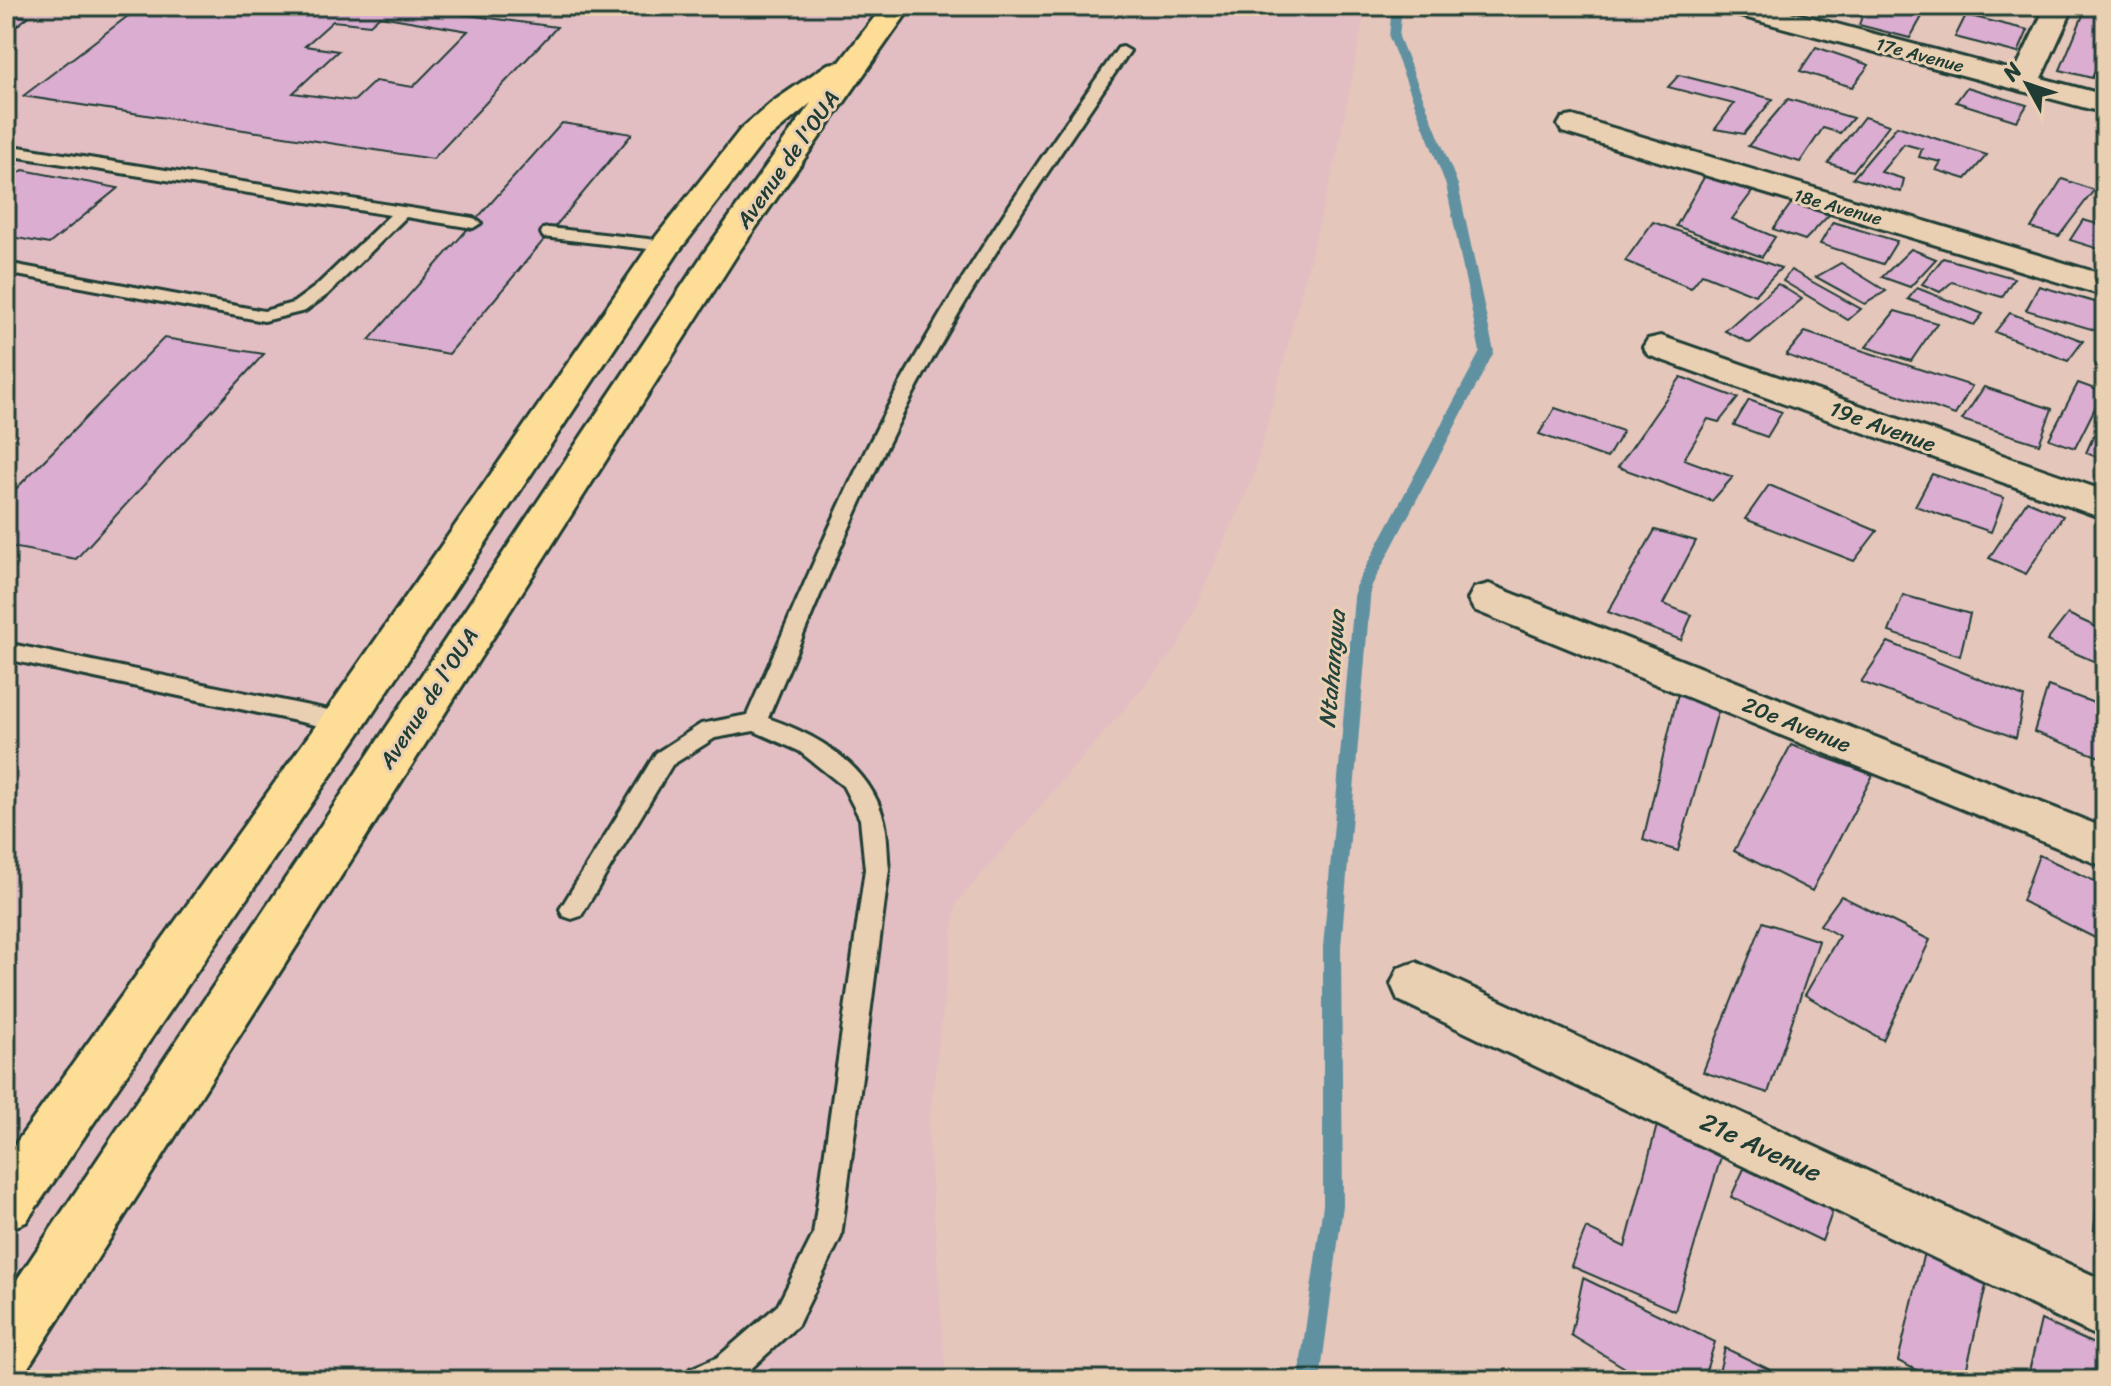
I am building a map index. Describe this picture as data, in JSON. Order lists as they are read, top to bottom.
{
  "streets": {
    "main road": ["Avenue de l'OUA"],
    "street": [
      "17e Avenue",
      "18e Avenue",
      "19e Avenue",
      "20e Avenue",
      "21e Avenue"
    ]
  },
  "water": ["Ntahangwa"],
  "north": "top left"
}
